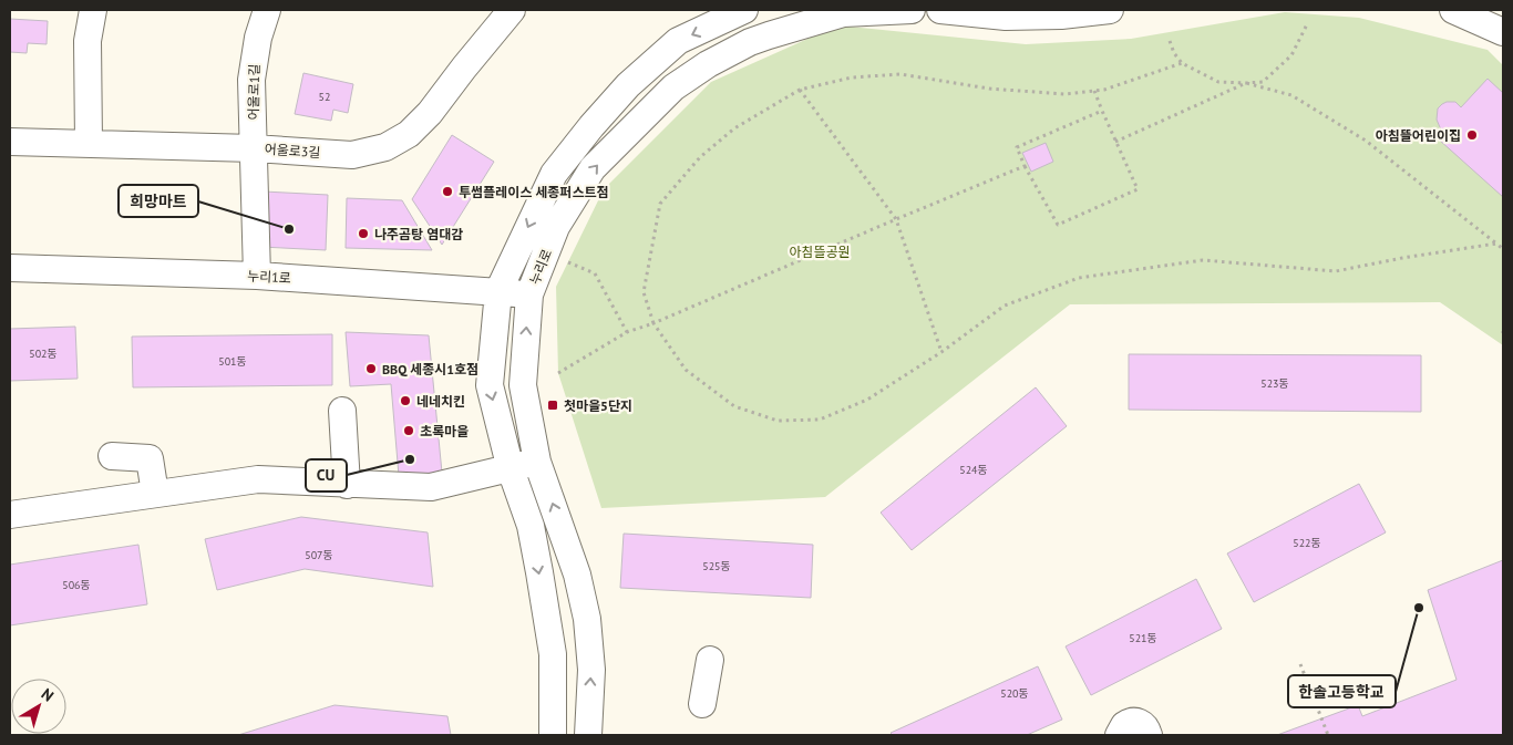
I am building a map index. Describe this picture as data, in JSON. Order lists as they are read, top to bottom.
{
  "streets": {
    "street": [
      "어울로1길",
      "어울로3길",
      "누리로",
      "누리1로"
    ]
  },
  "crossings": [
    ["어울로1길", "어울로3길"],
    ["어울로1길", "누리1로"],
    ["누리로", "누리1로"]
  ],
  "parks": ["아침뜰공원"],
  "places": {
    "other": [
      "아침뜰어린이집",
      "투썸플레이스 세종퍼스트점",
      "희망마트",
      "나주곰탕 염대감",
      "BBQ 세종시1호점",
      "네네치킨",
      "초록마을",
      "CU",
      "한솔고등학교"
    ],
    "transit": ["첫마을5단지"]
  },
  "house_numbers": [
    "52",
    "502동",
    "501동",
    "523동",
    "524동",
    "522동",
    "507동",
    "525동",
    "506동",
    "521동",
    "520동"
  ],
  "north": "top right"
}
